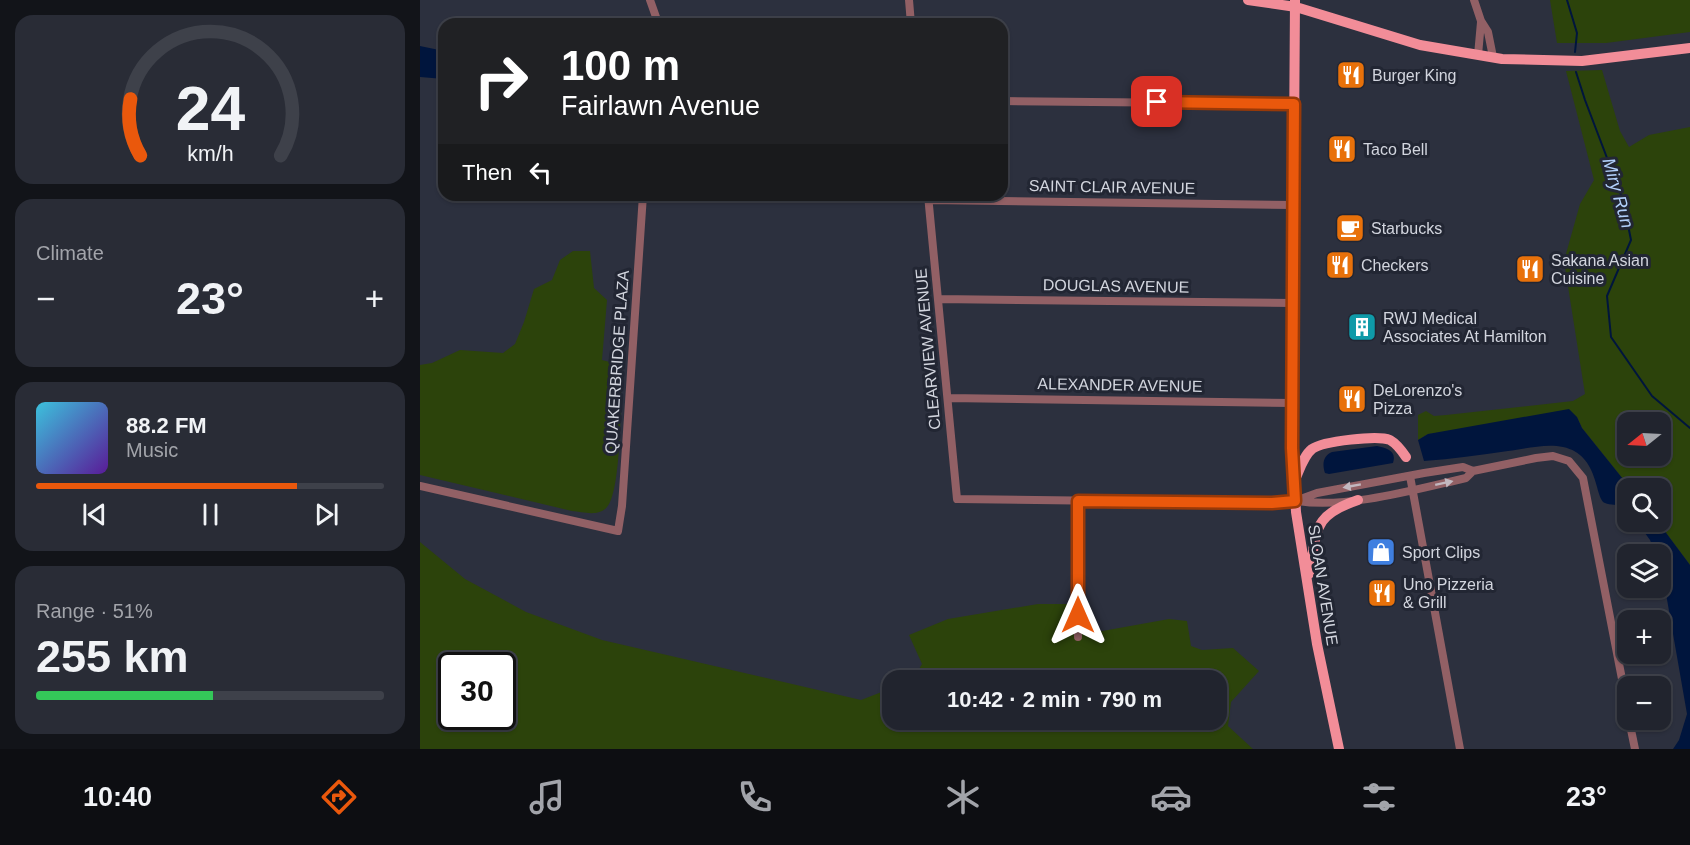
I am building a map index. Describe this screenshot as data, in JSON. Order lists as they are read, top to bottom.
{
  "streets": {
    "main road": ["SLOAN AVENUE"],
    "street": [
      "SAINT CLAIR AVENUE",
      "DOUGLAS AVENUE",
      "CLEARVIEW AVENUE",
      "QUAKERBRIDGE PLAZA",
      "ALEXANDER AVENUE"
    ]
  },
  "crossings": [
    ["SAINT CLAIR AVENUE", "SLOAN AVENUE"],
    ["DOUGLAS AVENUE", "CLEARVIEW AVENUE"],
    ["DOUGLAS AVENUE", "SLOAN AVENUE"],
    ["CLEARVIEW AVENUE", "ALEXANDER AVENUE"],
    ["ALEXANDER AVENUE", "SLOAN AVENUE"]
  ],
  "water": ["Miry Run"],
  "places": {
    "restaurant": [
      "Burger King",
      "Taco Bell",
      "Checkers",
      "Sakana Asian Cuisine",
      "DeLorenzo's Pizza",
      "Uno Pizzeria & Grill"
    ],
    "cafe": ["Starbucks"],
    "building": ["RWJ Medical Associates At Hamilton"],
    "shop": ["Sport Clips"]
  },
  "north": "left",
  "page": {
    "turn": ["100 m", "Fairlawn Avenue"],
    "then": "Then",
    "tile": [
      "Climate",
      ["Range · 51%", "255 km"]
    ],
    "heat": ["−", "23°", "+"],
    "song": ["88.2 FM", "Music"],
    "map_buttons": ["+", "−"],
    "limit": "30",
    "trip": "10:42 · 2 min · 790 m",
    "tabs": ["10:40", "23°"],
    "gauge": ["24", "km/h"]
  }
}
